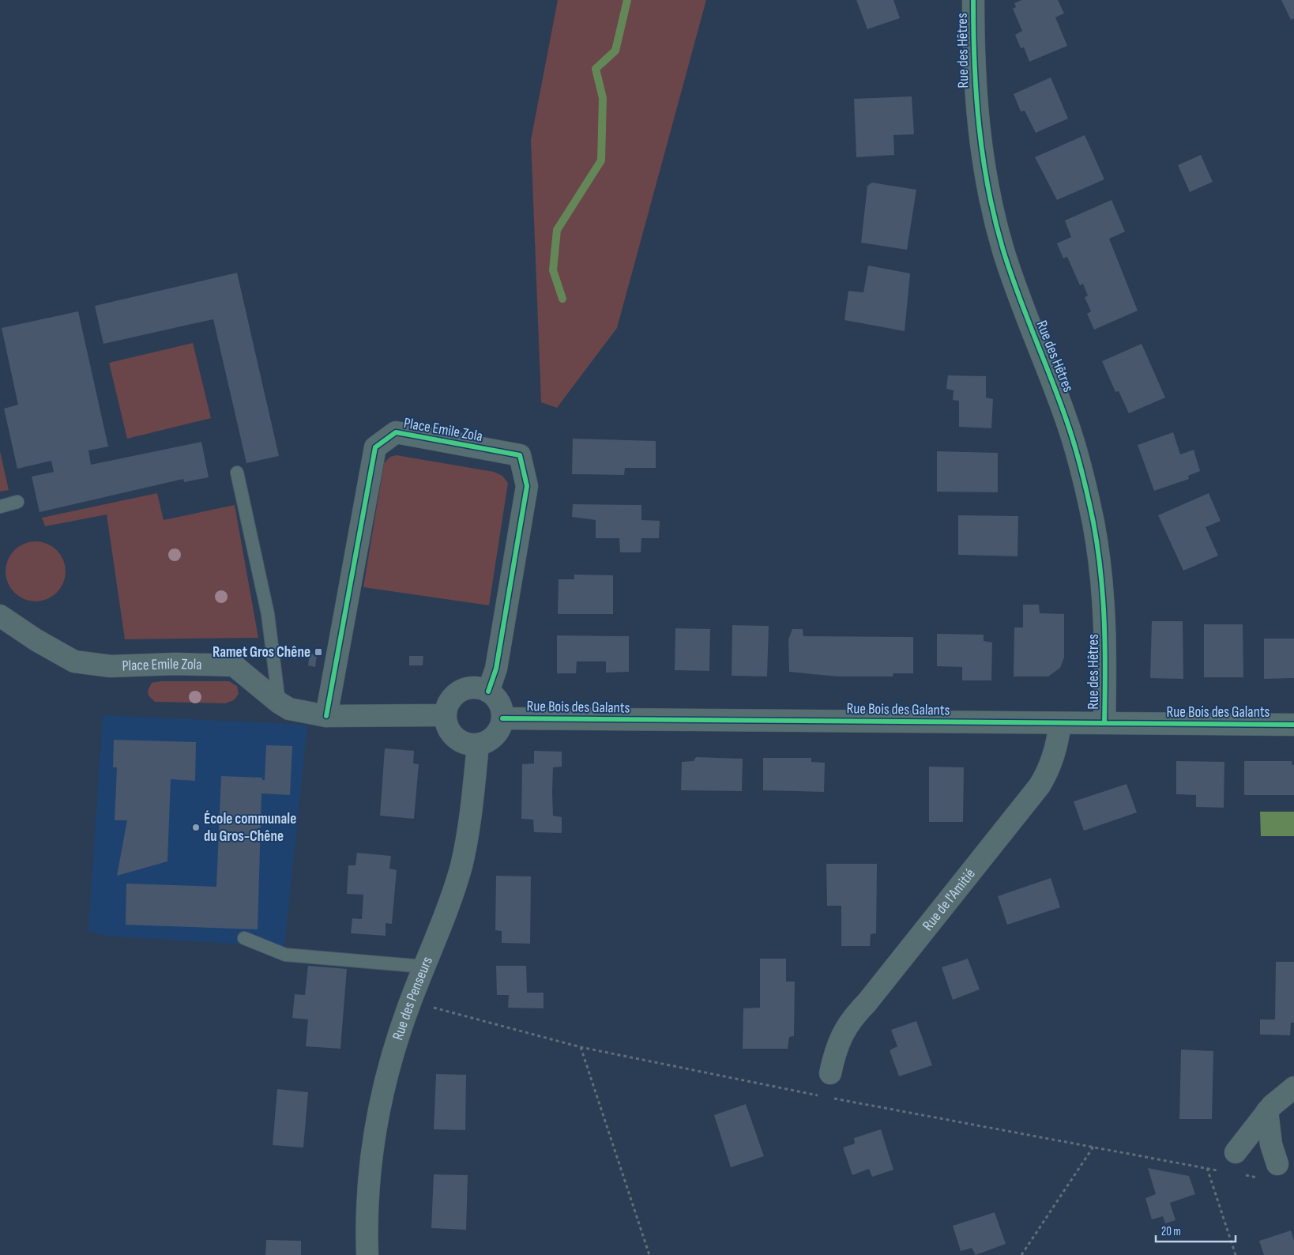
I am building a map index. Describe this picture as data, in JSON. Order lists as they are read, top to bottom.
{
  "streets": {
    "street": [
      "Rue des Hêtres",
      "Place Emile Zola",
      "Rue Bois des Galants",
      "Rue de l'Amitié",
      "Rue des Penseurs"
    ]
  },
  "crossings": [
    ["Rue des Hêtres", "Rue Bois des Galants"],
    ["Place Emile Zola", "Rue Bois des Galants"],
    ["Place Emile Zola", "Rue des Penseurs"],
    ["Rue Bois des Galants", "Rue de l'Amitié"],
    ["Rue Bois des Galants", "Rue des Penseurs"]
  ],
  "places": {
    "transit": ["Ramet Gros Chêne"],
    "other": ["École communale du Gros-Chêne"]
  },
  "scale_bar": "20 m"
}
